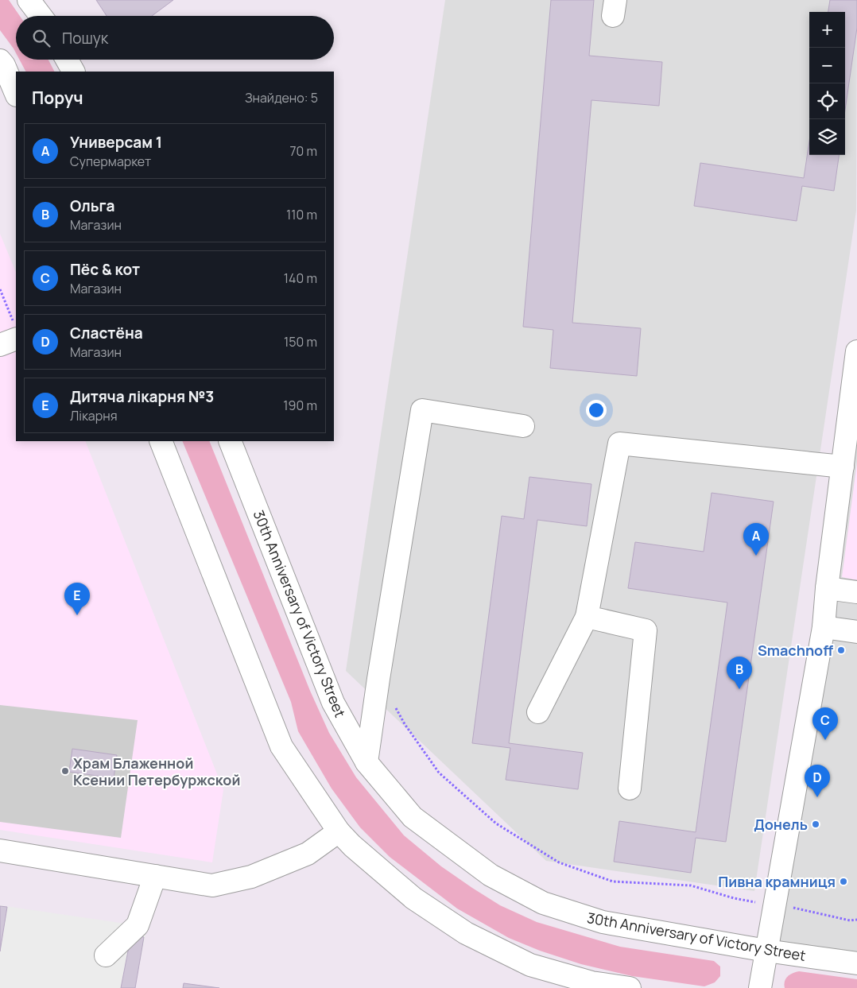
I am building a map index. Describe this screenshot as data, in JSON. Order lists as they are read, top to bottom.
{
  "streets": {
    "street": ["30th Anniversary of Victory Street"]
  },
  "places": [
    "Smachnoff",
    "Храм Блаженной Ксении Петербуржской",
    "Донель",
    "Пивна крамниця"
  ],
  "page": {
    "map_buttons": ["+", "−"],
    "search": "Пошук",
    "heading": ["Поруч", "Знайдено: 5"],
    "list": [
      {
        "mark": "A",
        "name": "Универсам 1",
        "note": "Супермаркет",
        "value": "70 m"
      },
      {
        "mark": "B",
        "name": "Ольга",
        "note": "Магазин",
        "value": "110 m"
      },
      {
        "mark": "C",
        "name": "Пёс & кот",
        "note": "Магазин",
        "value": "140 m"
      },
      {
        "mark": "D",
        "name": "Сластёна",
        "note": "Магазин",
        "value": "150 m"
      },
      {
        "mark": "E",
        "name": "Дитяча лікарня №3",
        "note": "Лікарня",
        "value": "190 m"
      }
    ],
    "pins": [
      "A",
      "E",
      "B",
      "C",
      "D"
    ]
  }
}
